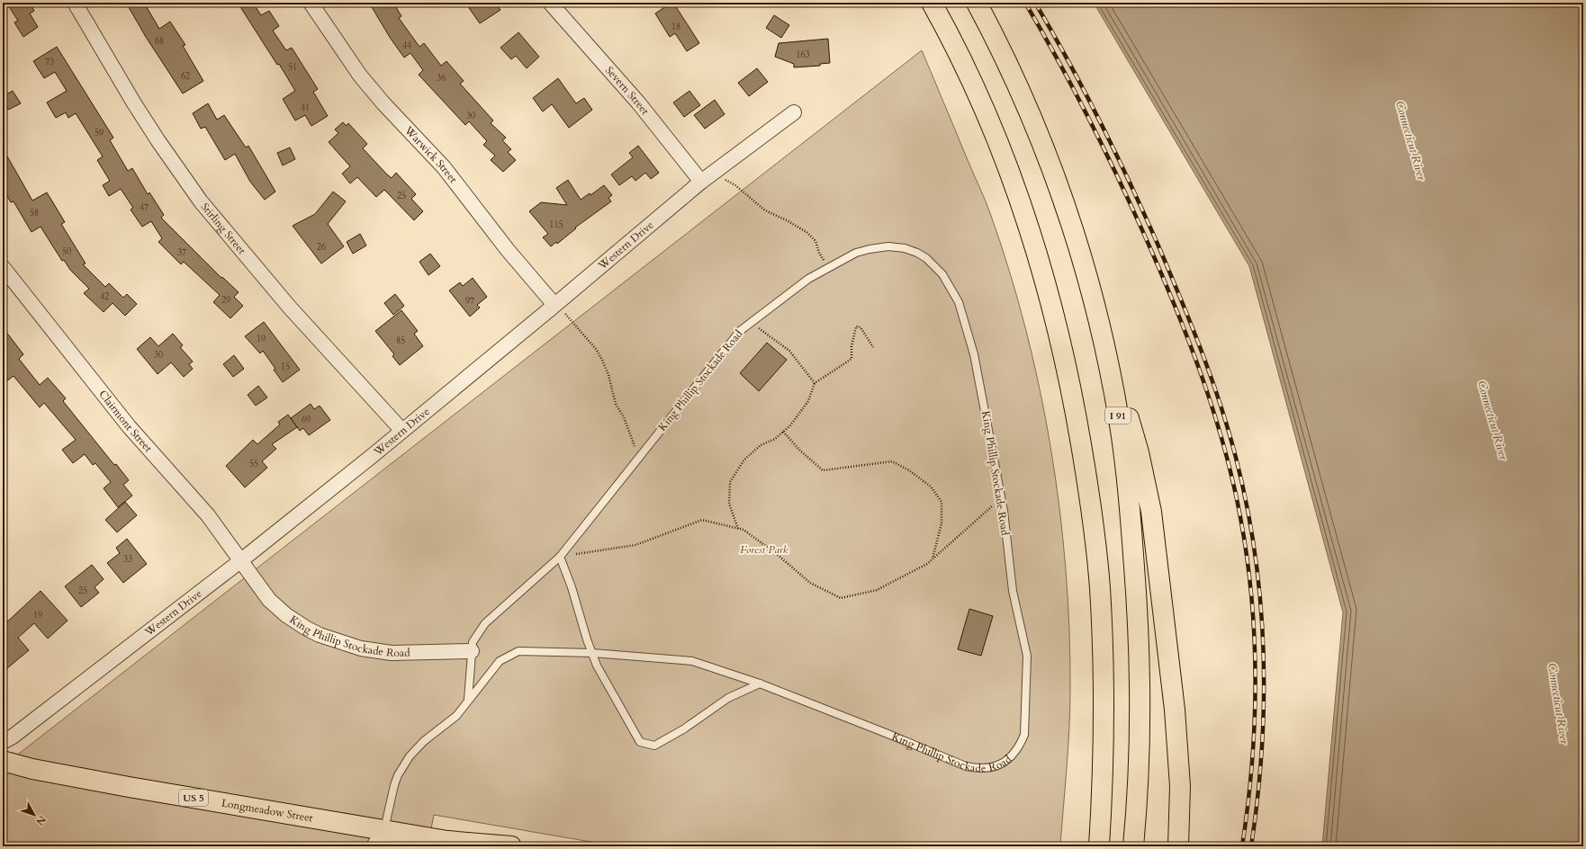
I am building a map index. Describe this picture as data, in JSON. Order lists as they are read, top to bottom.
{
  "streets": {
    "main road": ["I 91", "US 5", "Longmeadow Street"],
    "street": [
      "Severn Street",
      "Warwick Street",
      "Stirling Street",
      "Western Drive",
      "King Phillip Stockade Road",
      "Clairmont Street"
    ]
  },
  "crossings": [
    ["Severn Street", "Western Drive"],
    ["Warwick Street", "Western Drive"],
    ["Stirling Street", "Western Drive"],
    ["Western Drive", "Clairmont Street"],
    ["King Phillip Stockade Road", "Clairmont Street"],
    ["King Phillip Stockade Road", "Longmeadow Street"],
    ["US 5", "Longmeadow Street"]
  ],
  "water": ["Connecticut River"],
  "parks": ["Forest Park"],
  "house_numbers": [
    "18",
    "68",
    "44",
    "163",
    "73",
    "51",
    "62",
    "36",
    "41",
    "30",
    "59",
    "25",
    "47",
    "58",
    "115",
    "26",
    "50",
    "37",
    "42",
    "29",
    "97",
    "19",
    "85",
    "30",
    "15",
    "69",
    "55",
    "33",
    "25",
    "19"
  ],
  "north": "bottom right"
}
